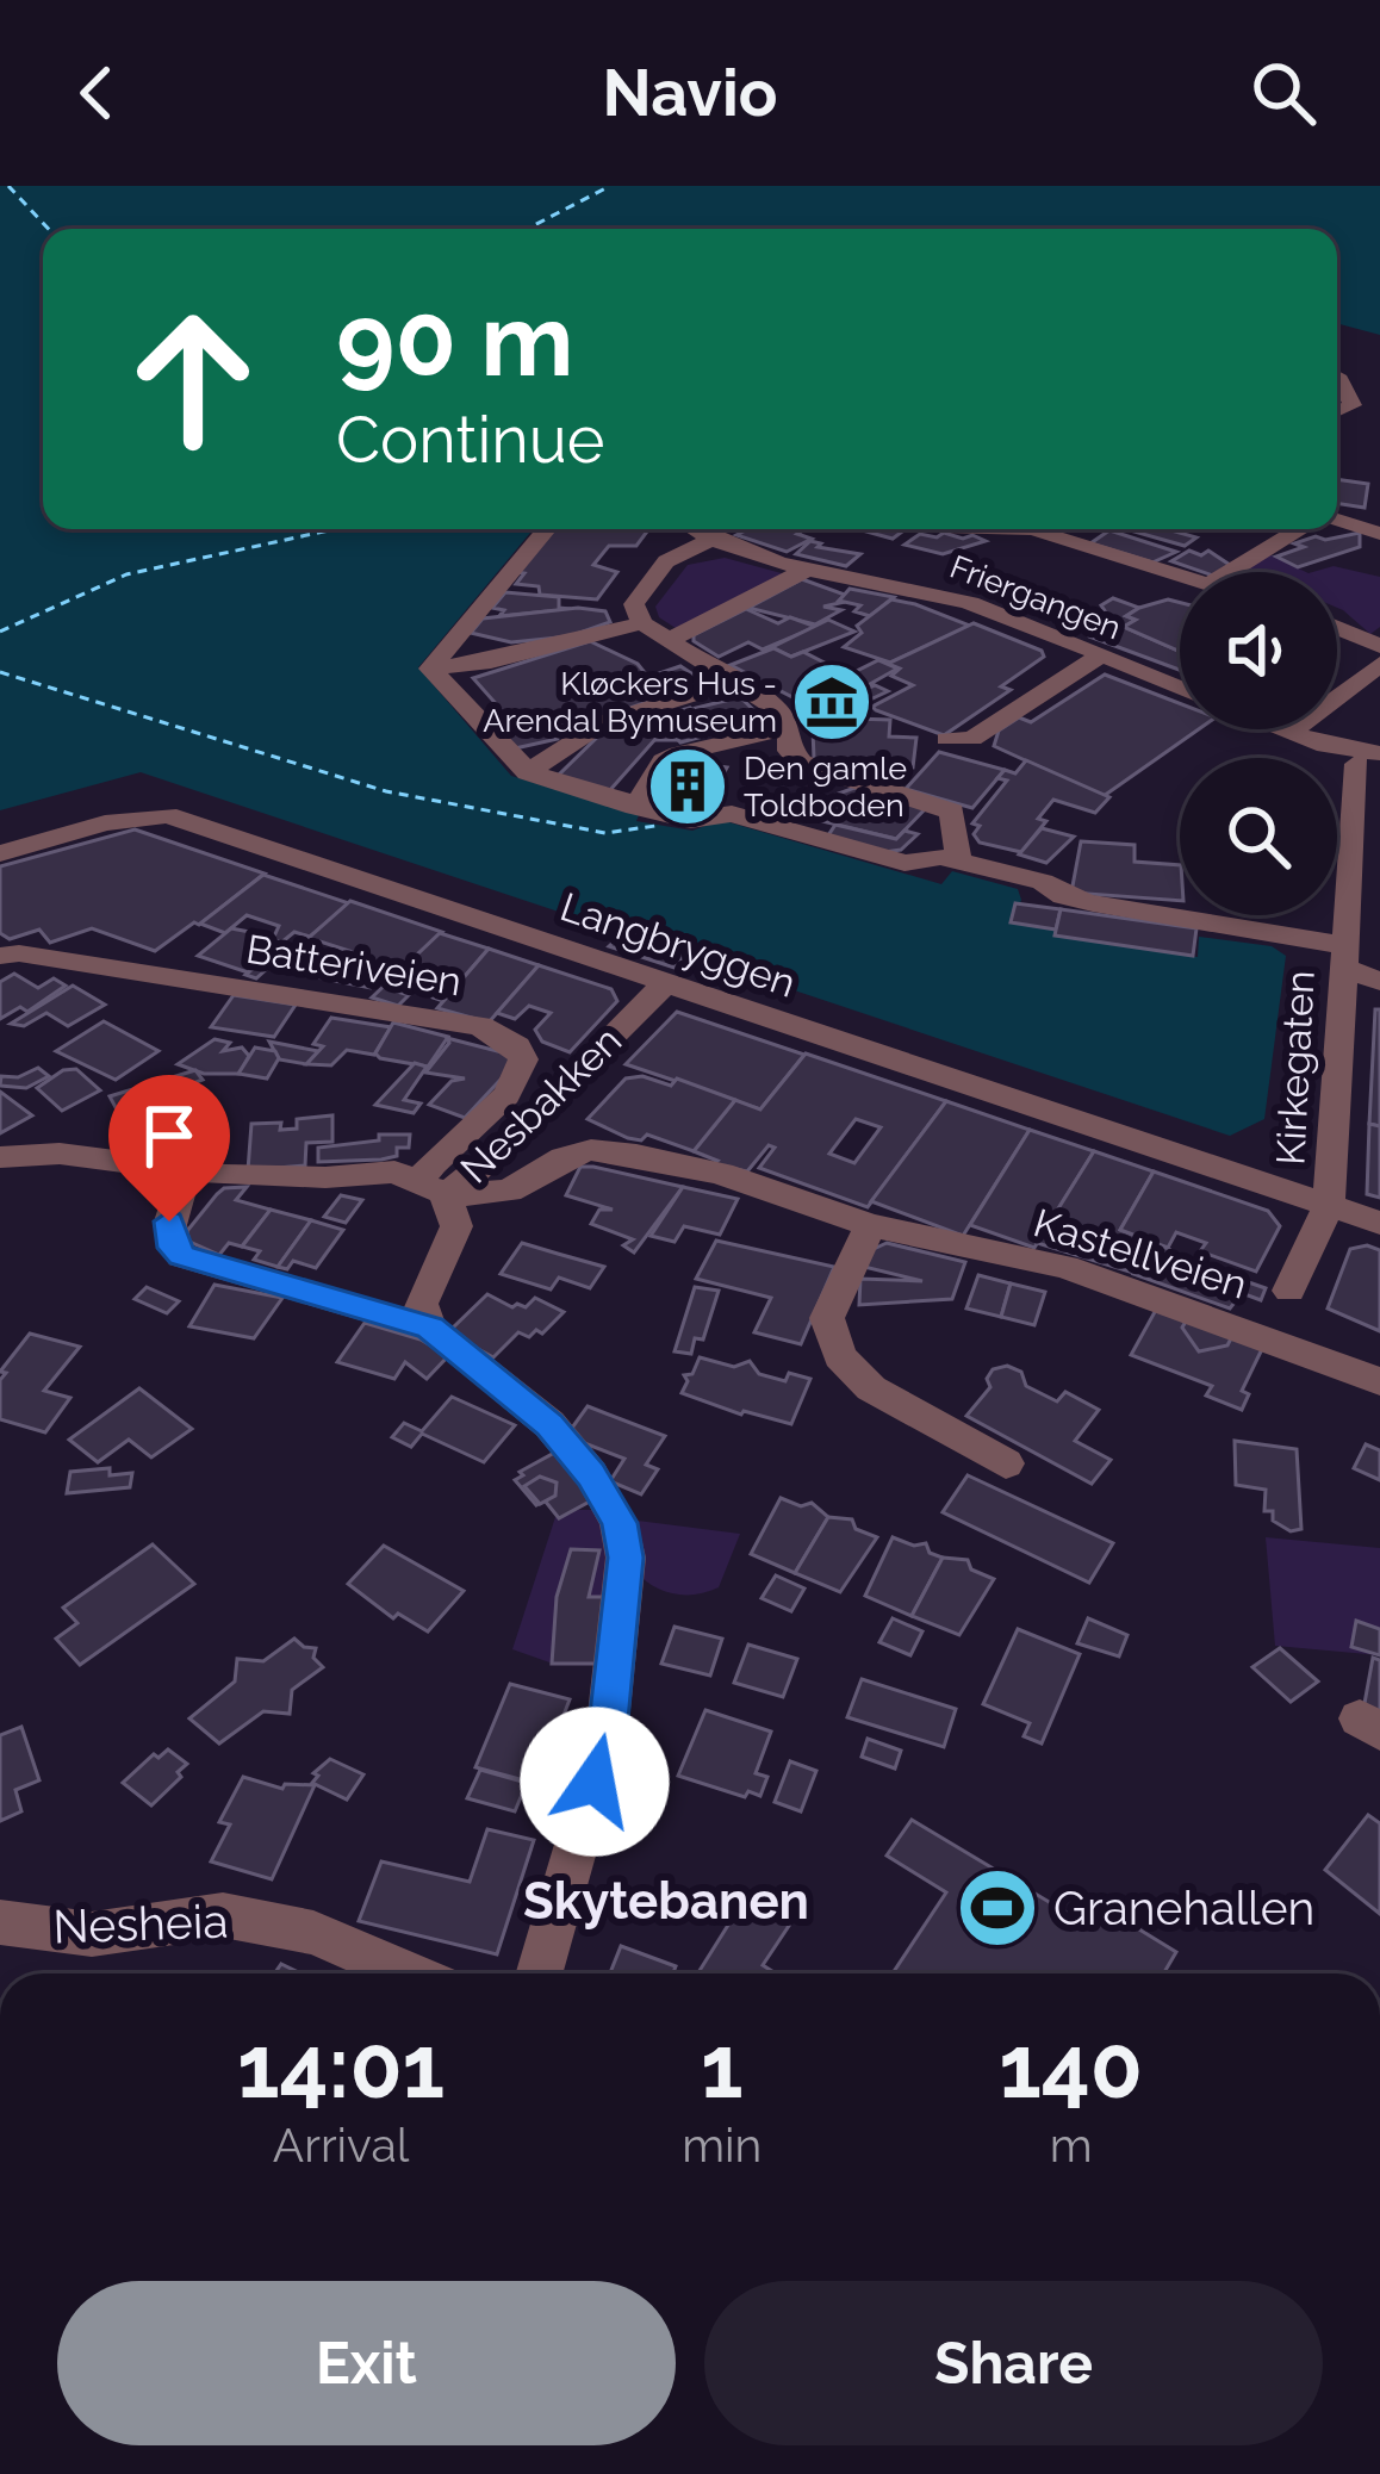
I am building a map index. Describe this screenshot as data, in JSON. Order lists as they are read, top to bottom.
{
  "streets": {
    "street": [
      "Friergangen",
      "Langbryggen",
      "Batteriveien",
      "Kirkegaten",
      "Nesbakken",
      "Kastellveien",
      "Nesheia"
    ]
  },
  "crossings": [
    ["Langbryggen", "Kirkegaten"],
    ["Langbryggen", "Nesbakken"],
    ["Batteriveien", "Nesbakken"],
    ["Batteriveien", "Kastellveien"],
    ["Nesbakken", "Kastellveien"]
  ],
  "districts": ["Skytebanen"],
  "places": {
    "museum": ["Kløckers Hus - Arendal Bymuseum"],
    "building": ["Den gamle Toldboden"],
    "sports": ["Granehallen"]
  },
  "page": {
    "header": "Navio",
    "turn": ["90 m", "Continue"],
    "eta": [
      "14:01",
      "Arrival",
      "1",
      "min",
      "140",
      "m"
    ],
    "buttons": ["Exit", "Share"]
  }
}
